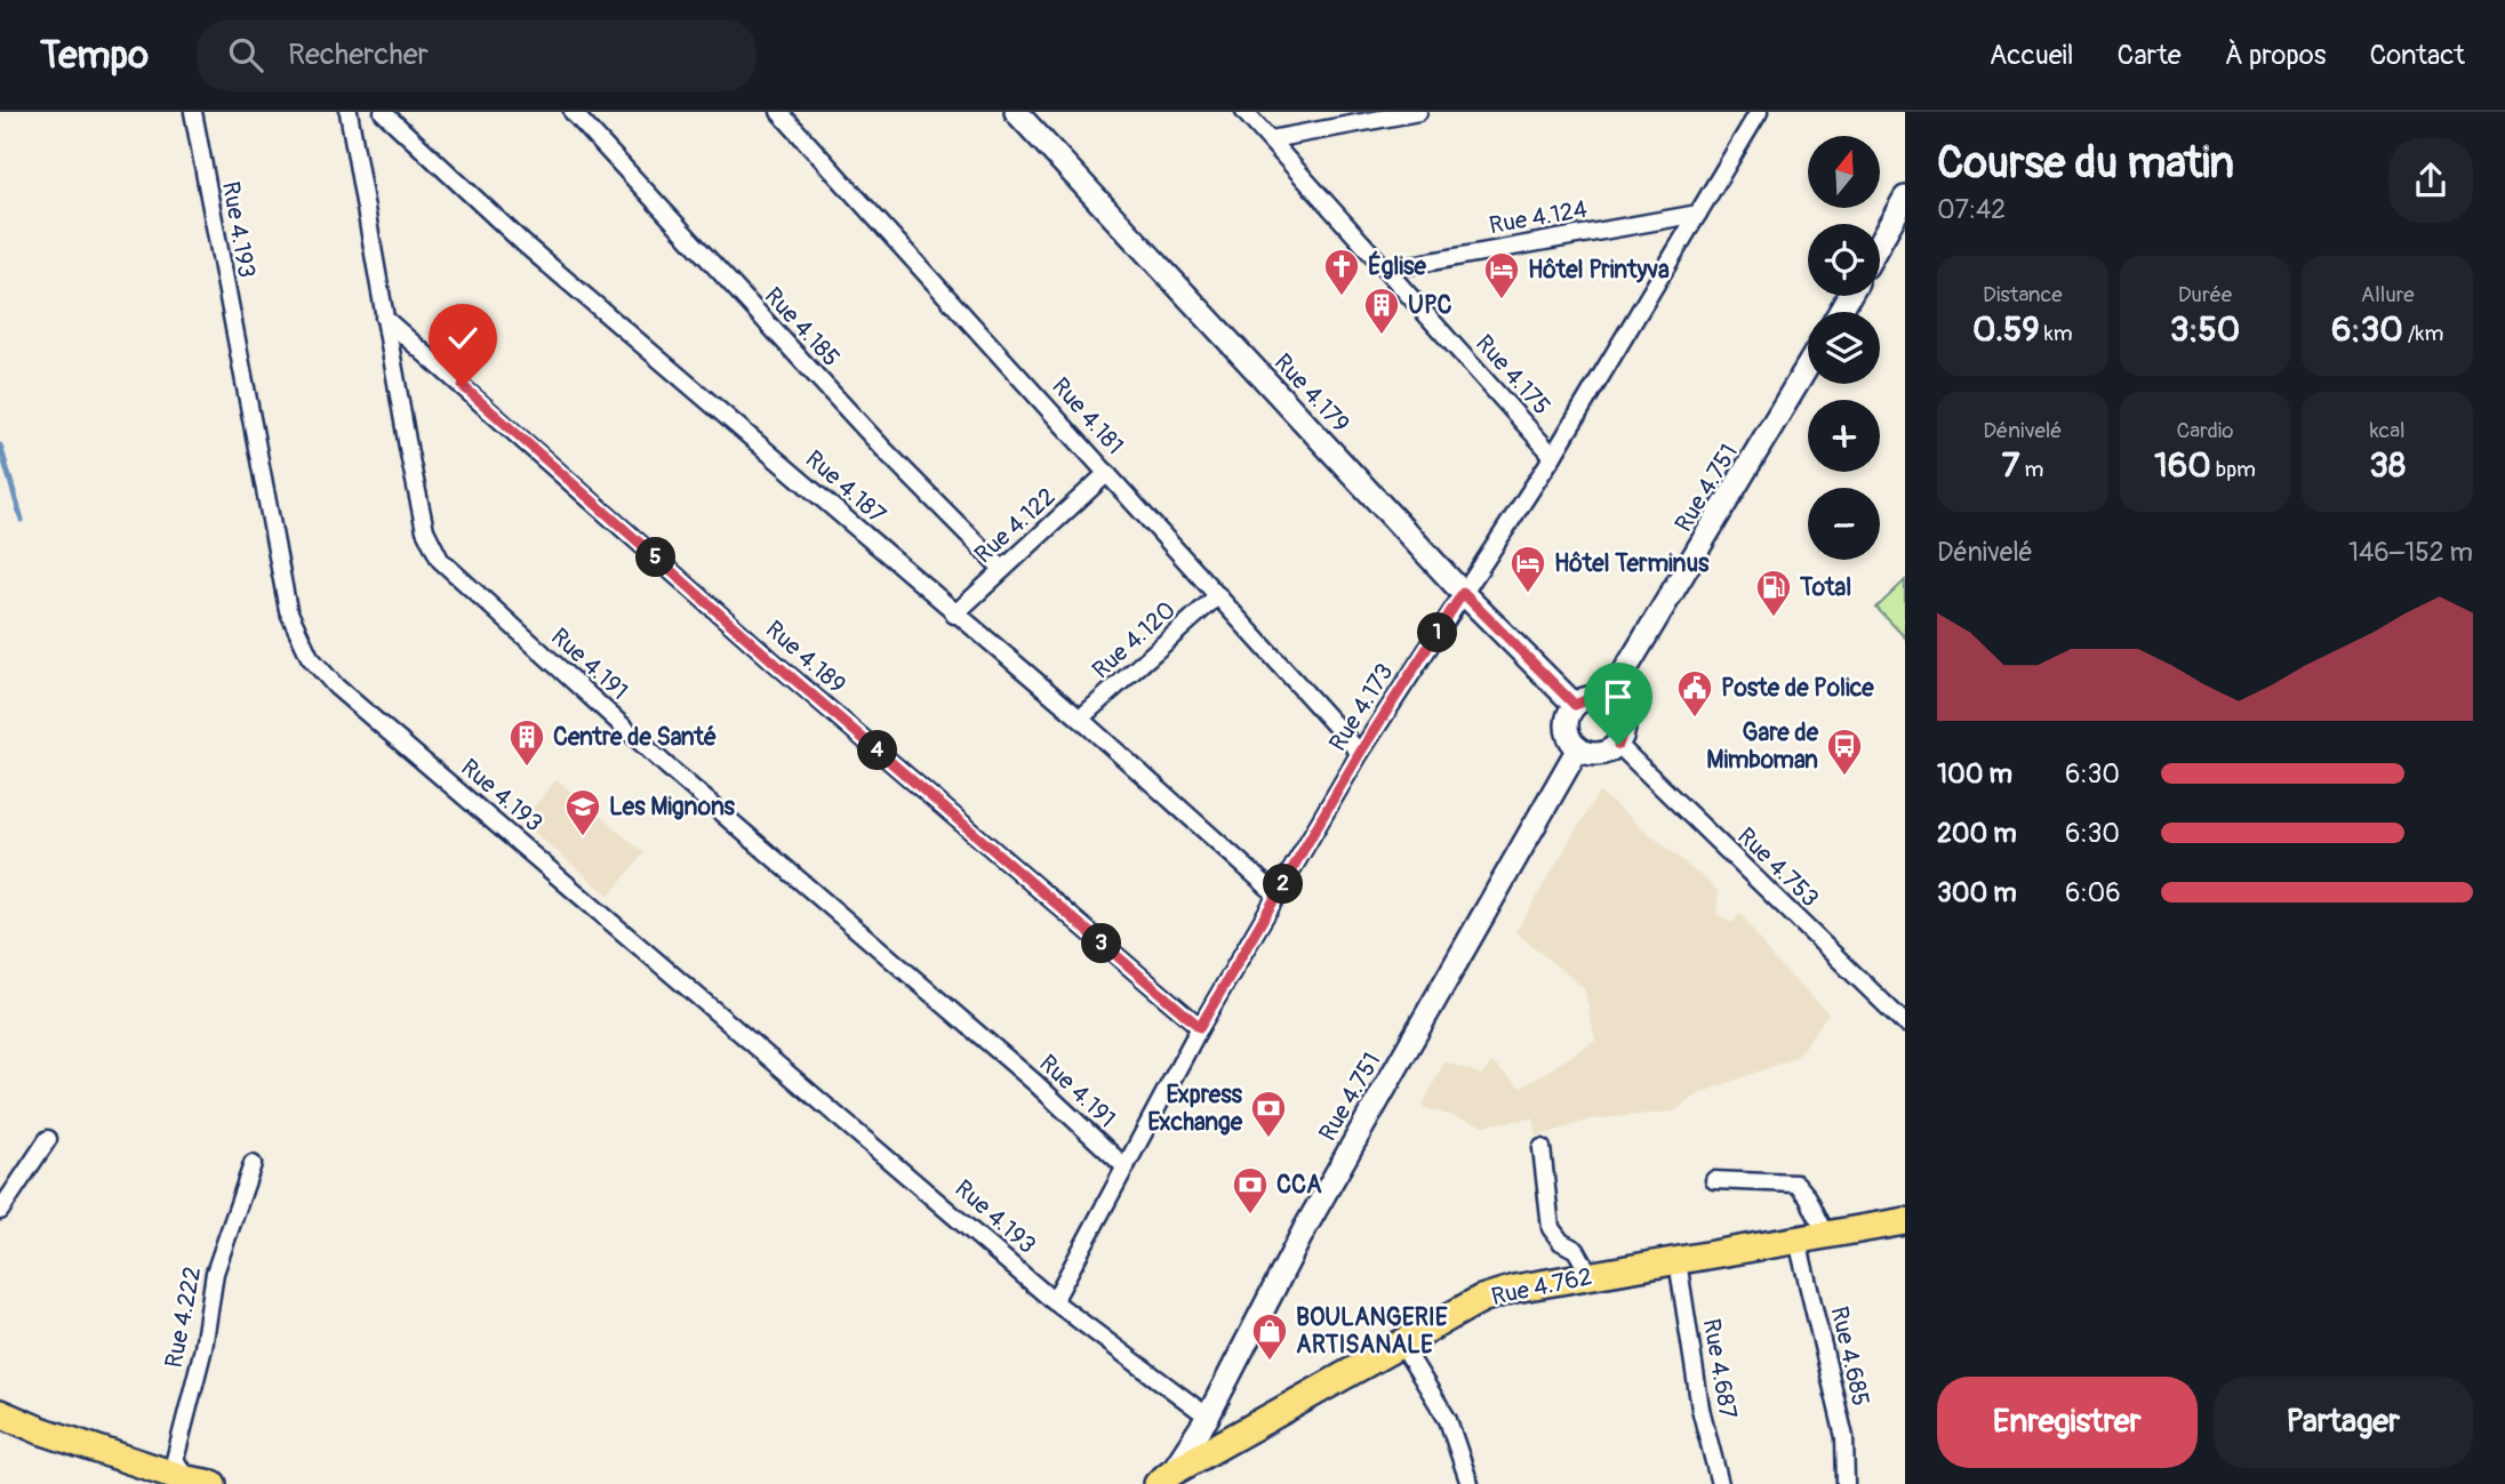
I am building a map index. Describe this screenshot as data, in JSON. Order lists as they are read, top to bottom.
{
  "streets": {
    "main road": ["Rue 4.179", "Rue 4.751", "Rue 4.762"],
    "street": [
      "Rue 4.124",
      "Rue 4.193",
      "Rue 4.185",
      "Rue 4.175",
      "Rue 4.181",
      "Rue 4.187",
      "Rue 4.122",
      "Rue 4.120",
      "Rue 4.189",
      "Rue 4.191",
      "Rue 4.173",
      "Rue 4.753",
      "Rue 4.222",
      "Rue 4.685",
      "Rue 4.687"
    ]
  },
  "crossings": [
    ["Rue 4.124", "Rue 4.175"],
    ["Rue 4.124", "Rue 4.173"],
    ["Rue 4.193", "Rue 4.751"],
    ["Rue 4.193", "Rue 4.173"],
    ["Rue 4.185", "Rue 4.122"],
    ["Rue 4.175", "Rue 4.173"],
    ["Rue 4.179", "Rue 4.751"],
    ["Rue 4.179", "Rue 4.173"],
    ["Rue 4.179", "Rue 4.753"],
    ["Rue 4.181", "Rue 4.122"],
    ["Rue 4.181", "Rue 4.120"],
    ["Rue 4.181", "Rue 4.173"],
    ["Rue 4.187", "Rue 4.122"],
    ["Rue 4.187", "Rue 4.120"],
    ["Rue 4.187", "Rue 4.173"],
    ["Rue 4.751", "Rue 4.753"],
    ["Rue 4.751", "Rue 4.762"],
    ["Rue 4.189", "Rue 4.191"],
    ["Rue 4.189", "Rue 4.173"],
    ["Rue 4.191", "Rue 4.173"],
    ["Rue 4.762", "Rue 4.685"],
    ["Rue 4.762", "Rue 4.687"]
  ],
  "places": {
    "church": ["Église"],
    "hotel": ["Hôtel Printyva", "Hôtel Terminus"],
    "building": ["UPC", "Centre de Santé"],
    "fuel station": ["Total"],
    "public building": ["Poste de Police"],
    "bus stop": ["Gare de Mimboman"],
    "school or university": ["Les Mignons"],
    "bank": ["Express Exchange", "CCA"],
    "shop": ["BOULANGERIE ARTISANALE"]
  },
  "north": "top",
  "page": {
    "header": "Tempo",
    "search": "Rechercher",
    "nav": [
      "Accueil",
      "Carte",
      "À propos",
      "Contact"
    ],
    "heading": ["Course du matin", "07:42"],
    "map_buttons": ["+", "−"],
    "stats": [
      ["Distance", "0.59 km"],
      ["Durée", "3:50"],
      ["Allure", "6:30 /km"],
      ["Dénivelé", "7 m"],
      ["Cardio", "160 bpm"],
      ["kcal", "38"]
    ],
    "chart": ["Dénivelé", "146–152 m"],
    "pins": [
      "5",
      "1",
      "4",
      "2",
      "3"
    ],
    "list": [
      {
        "name": "100 m",
        "note": "6:30"
      },
      {
        "name": "200 m",
        "note": "6:30"
      },
      {
        "name": "300 m",
        "note": "6:06"
      }
    ],
    "buttons": ["Enregistrer", "Partager"]
  }
}
